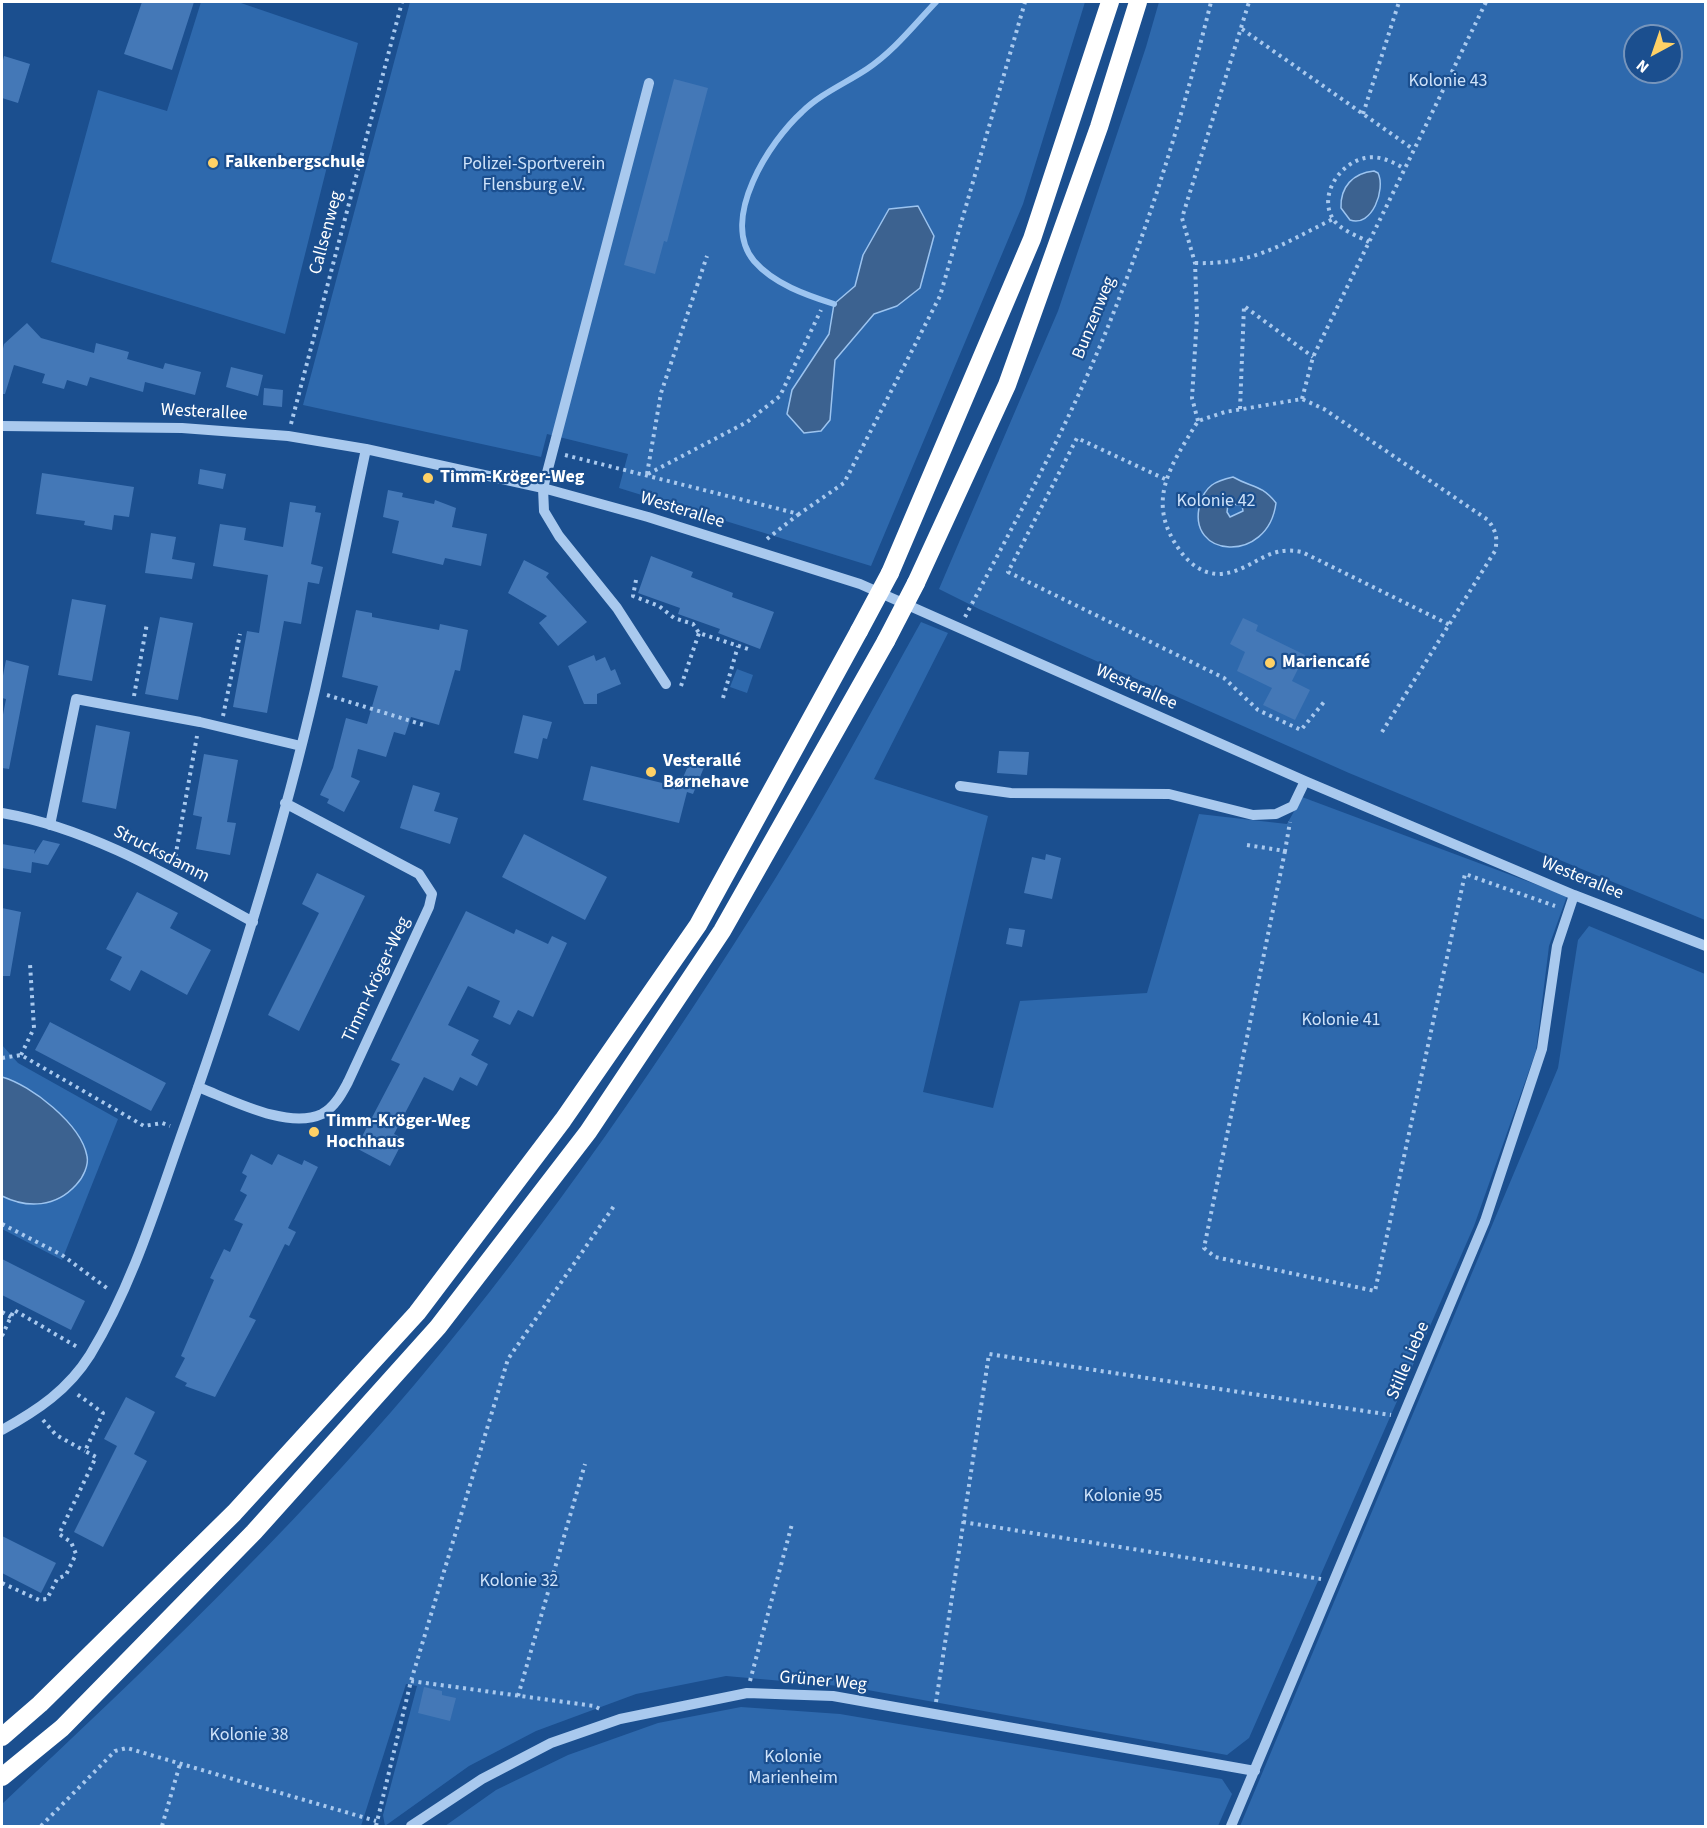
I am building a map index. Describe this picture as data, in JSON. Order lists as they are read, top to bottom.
{
  "streets": {
    "street": [
      "Westerallee",
      "Strucksdamm",
      "Timm-Kröger-Weg",
      "Stille Liebe",
      "Grüner Weg"
    ],
    "path": ["Callsenweg", "Bunzenweg"]
  },
  "crossings": [
    ["Callsenweg", "Westerallee"],
    ["Bunzenweg", "Westerallee"],
    ["Westerallee", "Stille Liebe"],
    ["Stille Liebe", "Grüner Weg"]
  ],
  "parks": [
    "Kolonie 43",
    "Polizei-Sportverein Flensburg e.V.",
    "Kolonie 42",
    "Kolonie 41",
    "Kolonie 95",
    "Kolonie 32",
    "Kolonie 38",
    "Kolonie Marienheim"
  ],
  "places": [
    "Falkenbergschule",
    "Timm-Kröger-Weg",
    "Mariencafé",
    "Vesterallé Børnehave",
    "Timm-Kröger-Weg Hochhaus"
  ],
  "north": "bottom left"
}
